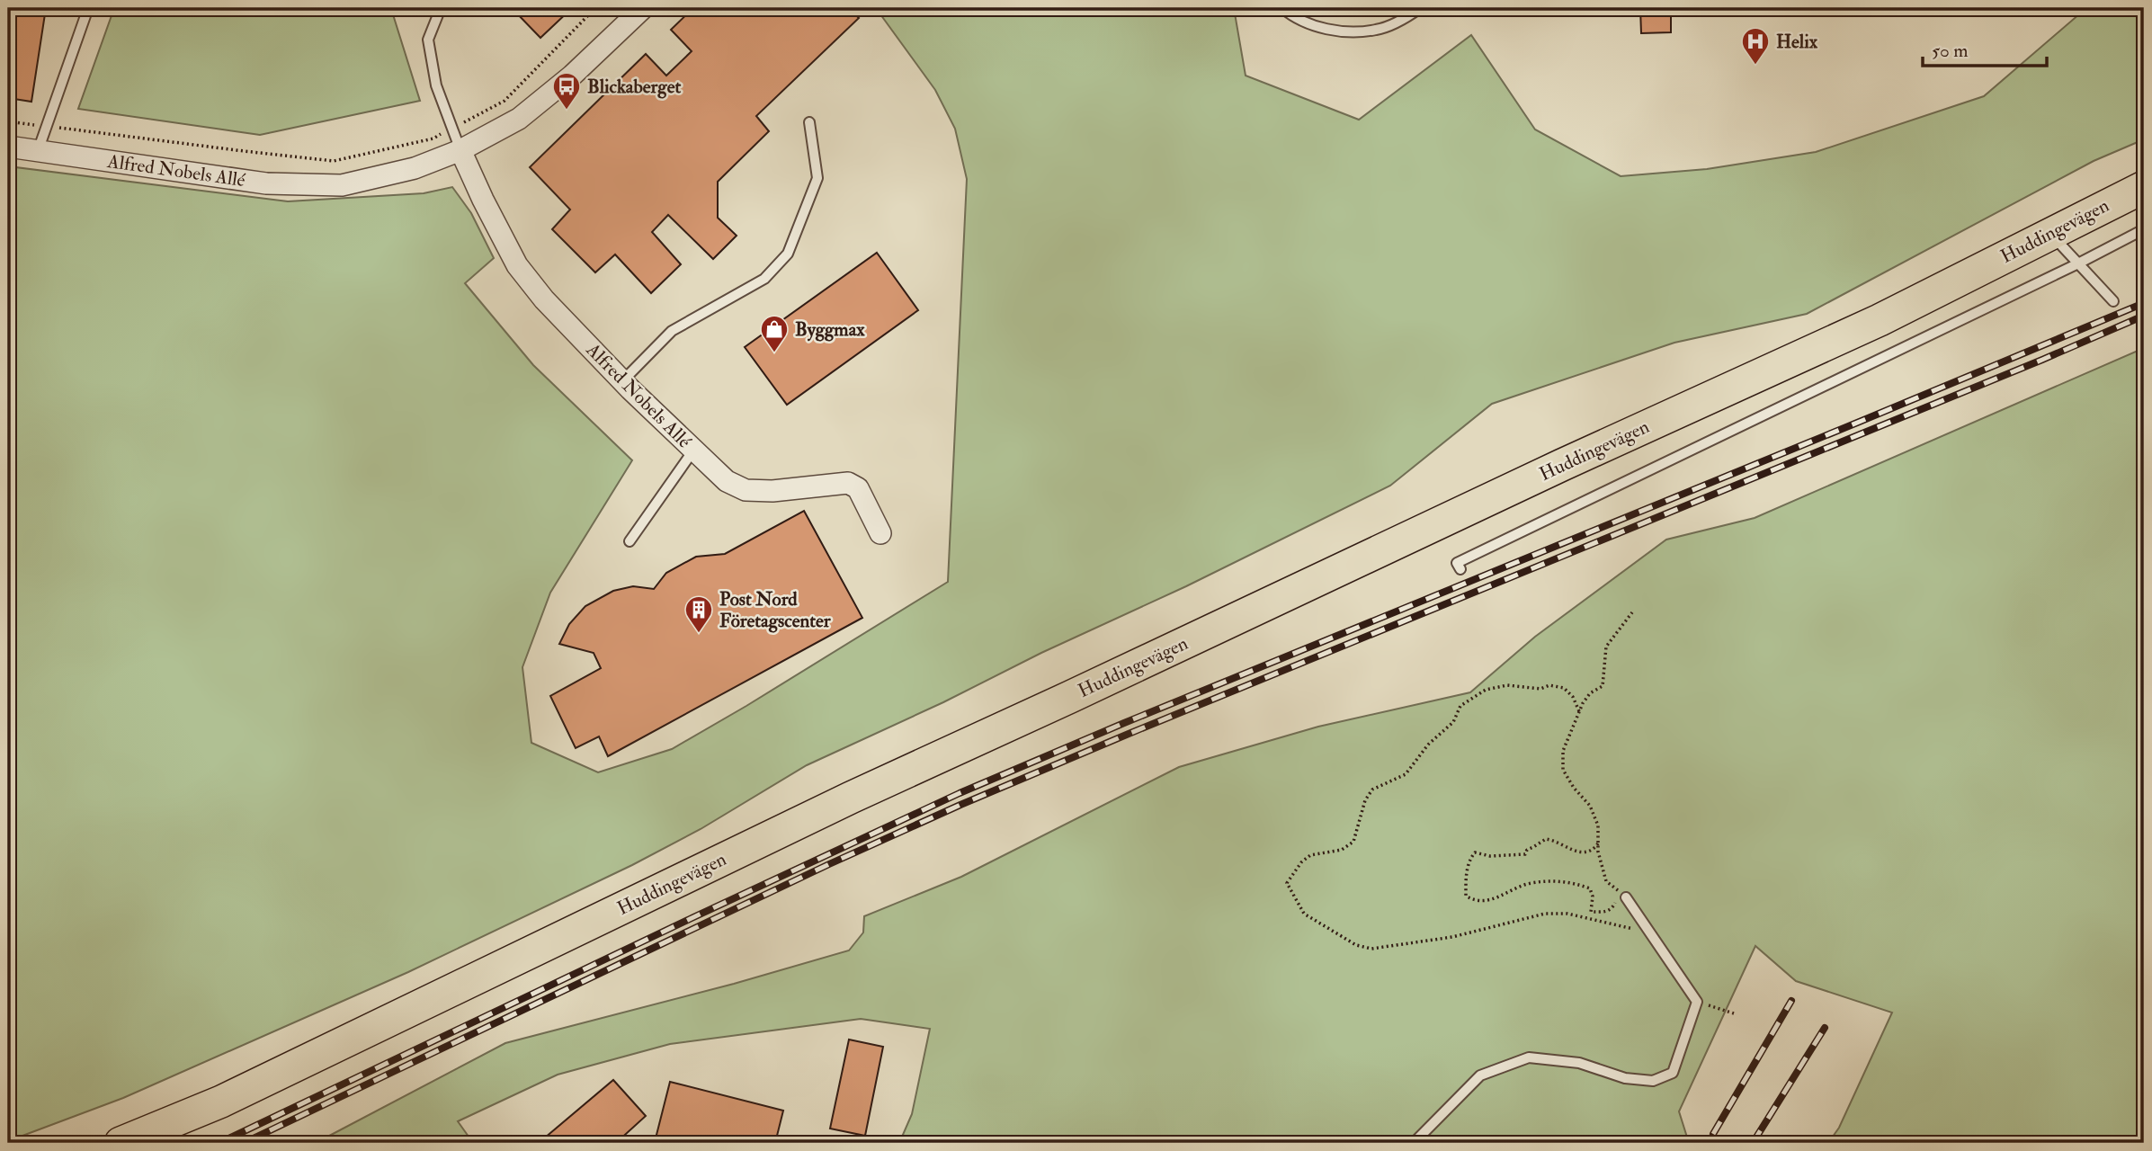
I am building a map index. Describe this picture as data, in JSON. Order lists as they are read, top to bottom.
{
  "streets": {
    "main road": ["Huddingevägen"],
    "street": ["Alfred Nobels Allé"]
  },
  "places": {
    "hospital": ["Helix"],
    "bus stop": ["Blickaberget"],
    "shop": ["Byggmax"],
    "building": ["Post Nord Företagscenter"]
  },
  "scale_bar": "50 m"
}
